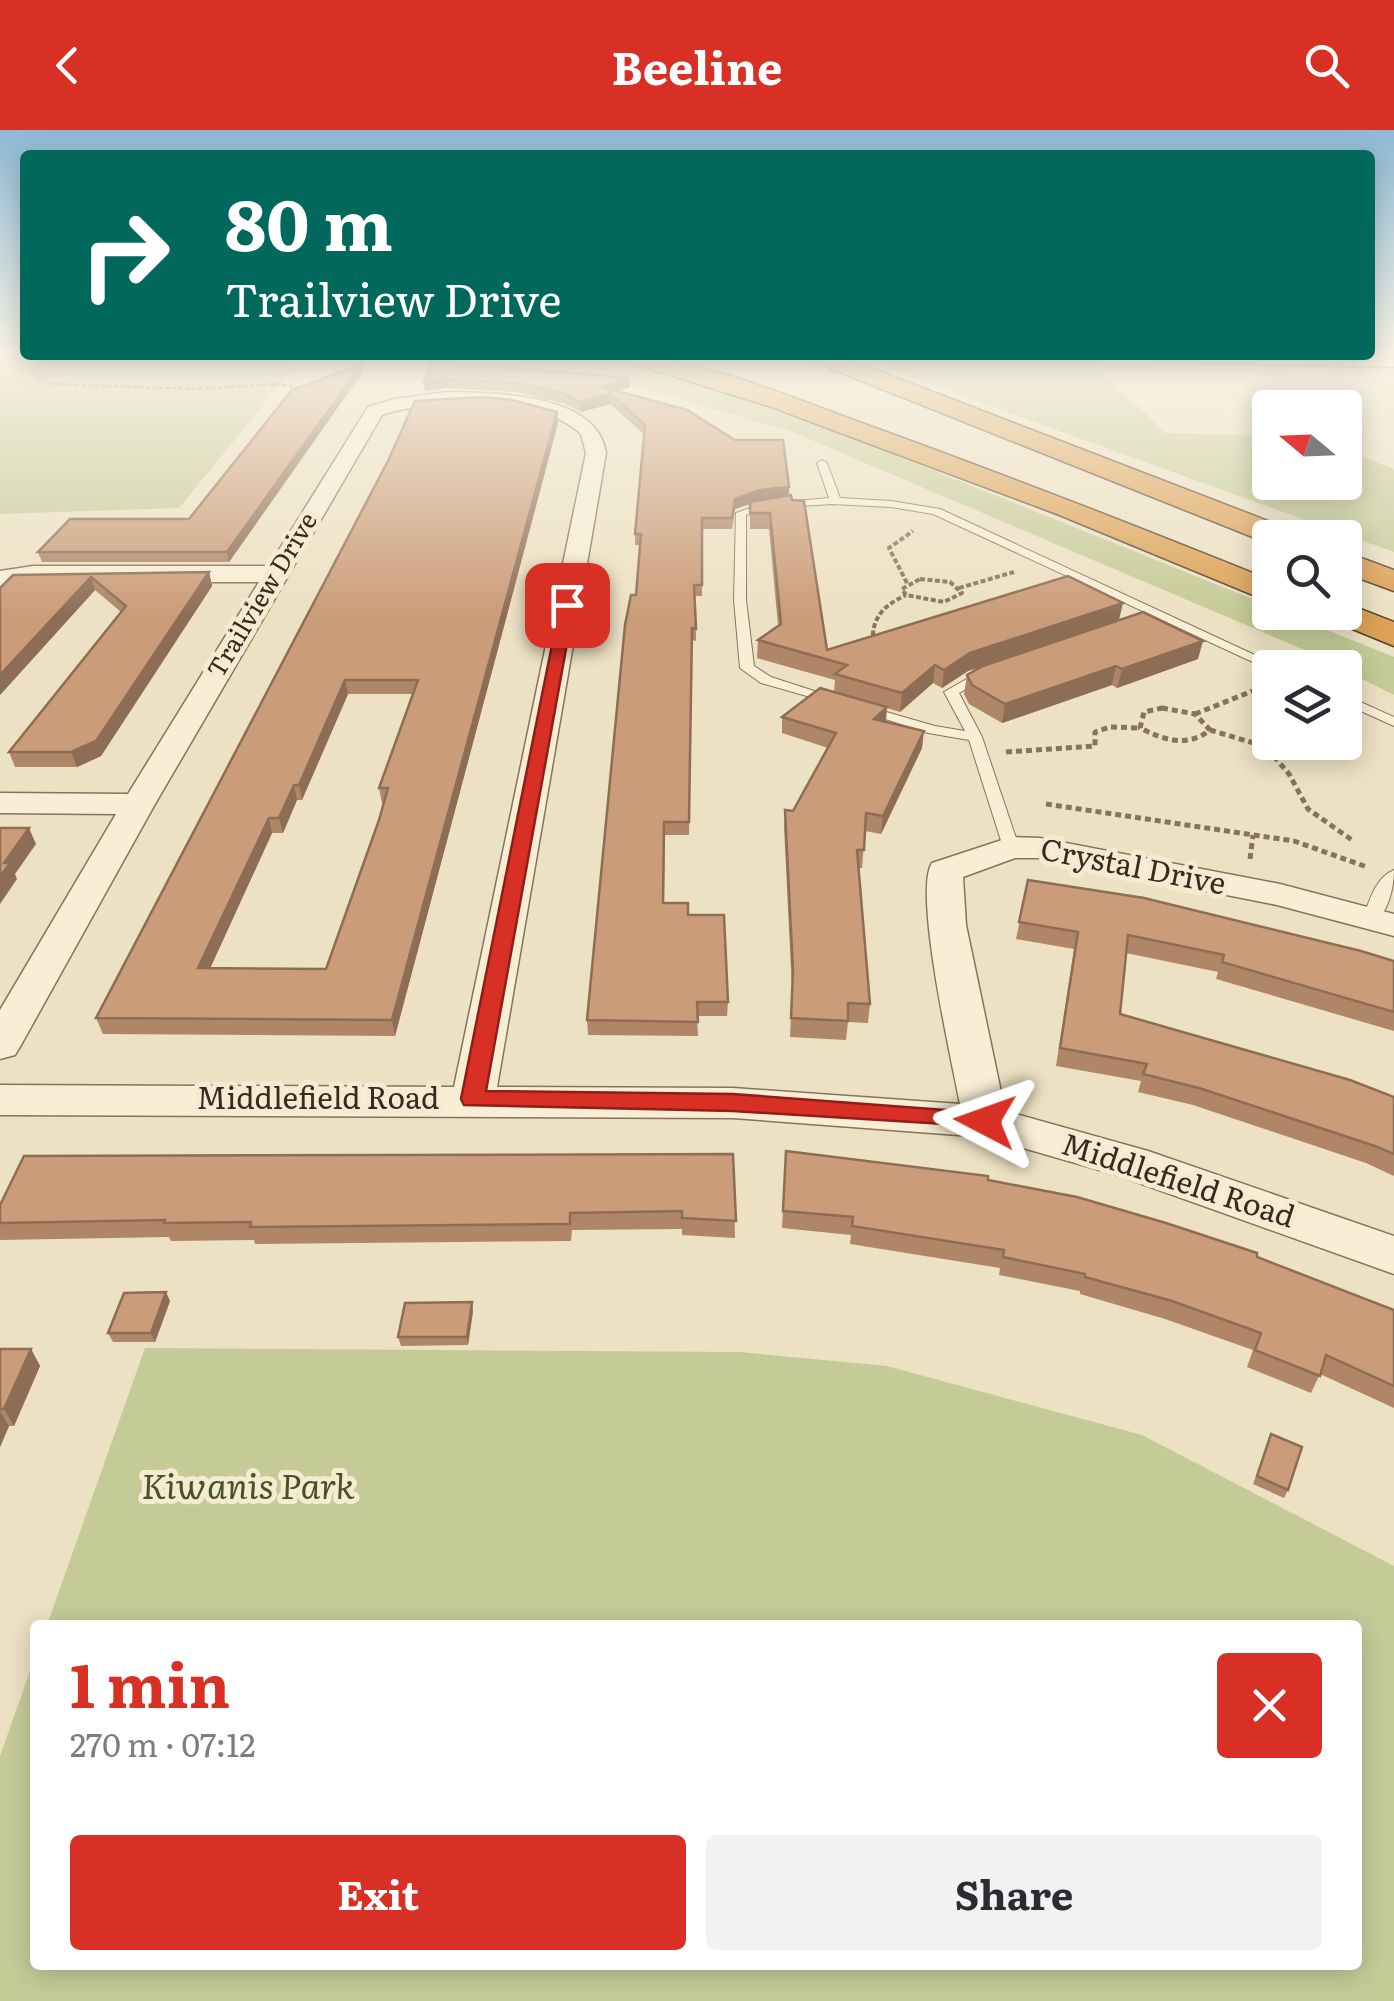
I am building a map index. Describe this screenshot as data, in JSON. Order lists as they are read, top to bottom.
{
  "streets": {
    "street": ["Trailview Drive", "Crystal Drive", "Middlefield Road"]
  },
  "crossings": [
    ["Trailview Drive", "Middlefield Road"],
    ["Crystal Drive", "Middlefield Road"]
  ],
  "parks": ["Kiwanis Park"],
  "north": "left",
  "page": {
    "header": "Beeline",
    "turn": ["80 m", "Trailview Drive"],
    "heading": ["1 min", "270 m · 07:12"],
    "buttons": ["Exit", "Share"]
  }
}
